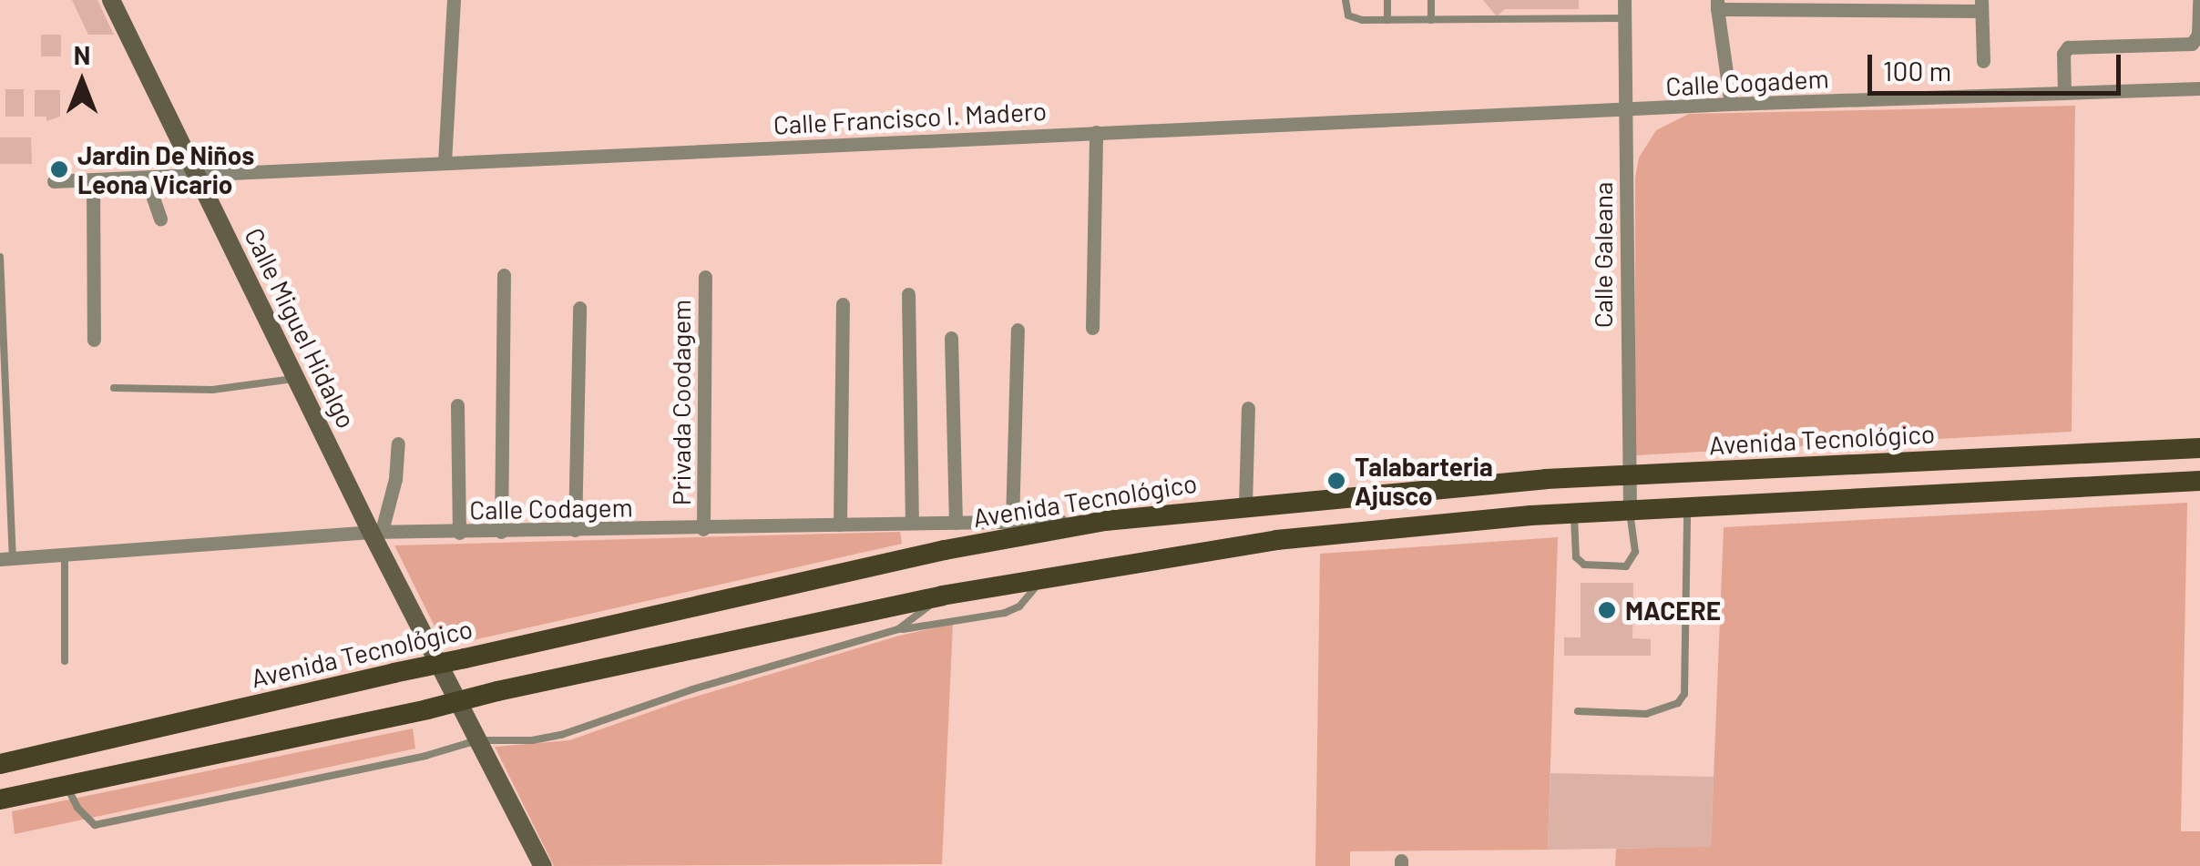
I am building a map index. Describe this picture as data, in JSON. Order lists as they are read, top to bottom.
{
  "streets": {
    "main road": ["Avenida Tecnológico"],
    "street": [
      "Calle Cogadem",
      "Calle Francisco I. Madero",
      "Calle Galeana",
      "Calle Miguel Hidalgo",
      "Privada Coodagem",
      "Calle Codagem"
    ]
  },
  "crossings": [
    ["Calle Cogadem", "Calle Francisco I. Madero"],
    ["Calle Cogadem", "Calle Galeana"],
    ["Calle Francisco I. Madero", "Calle Galeana"],
    ["Calle Francisco I. Madero", "Calle Miguel Hidalgo"],
    ["Calle Galeana", "Avenida Tecnológico"],
    ["Calle Miguel Hidalgo", "Calle Codagem"],
    ["Privada Coodagem", "Calle Codagem"],
    ["Avenida Tecnológico", "Calle Codagem"]
  ],
  "places": ["Jardin De Niños Leona Vicario", "Talabarteria Ajusco", "MACERE"],
  "scale_bar": "100 m",
  "north": "top"
}
